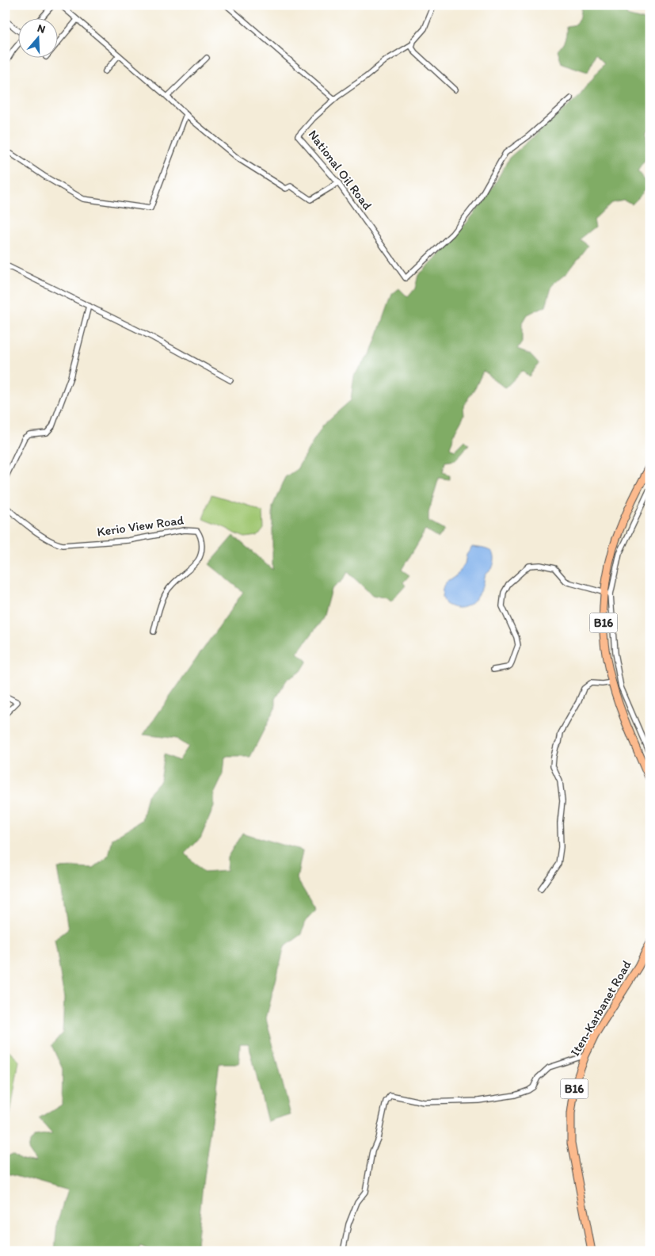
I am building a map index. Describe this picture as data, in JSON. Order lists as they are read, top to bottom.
{
  "streets": {
    "main road": ["B16", "Iten-Karbanet Road"],
    "street": ["National Oil Road", "Kerio View Road"]
  },
  "north": "top"
}
